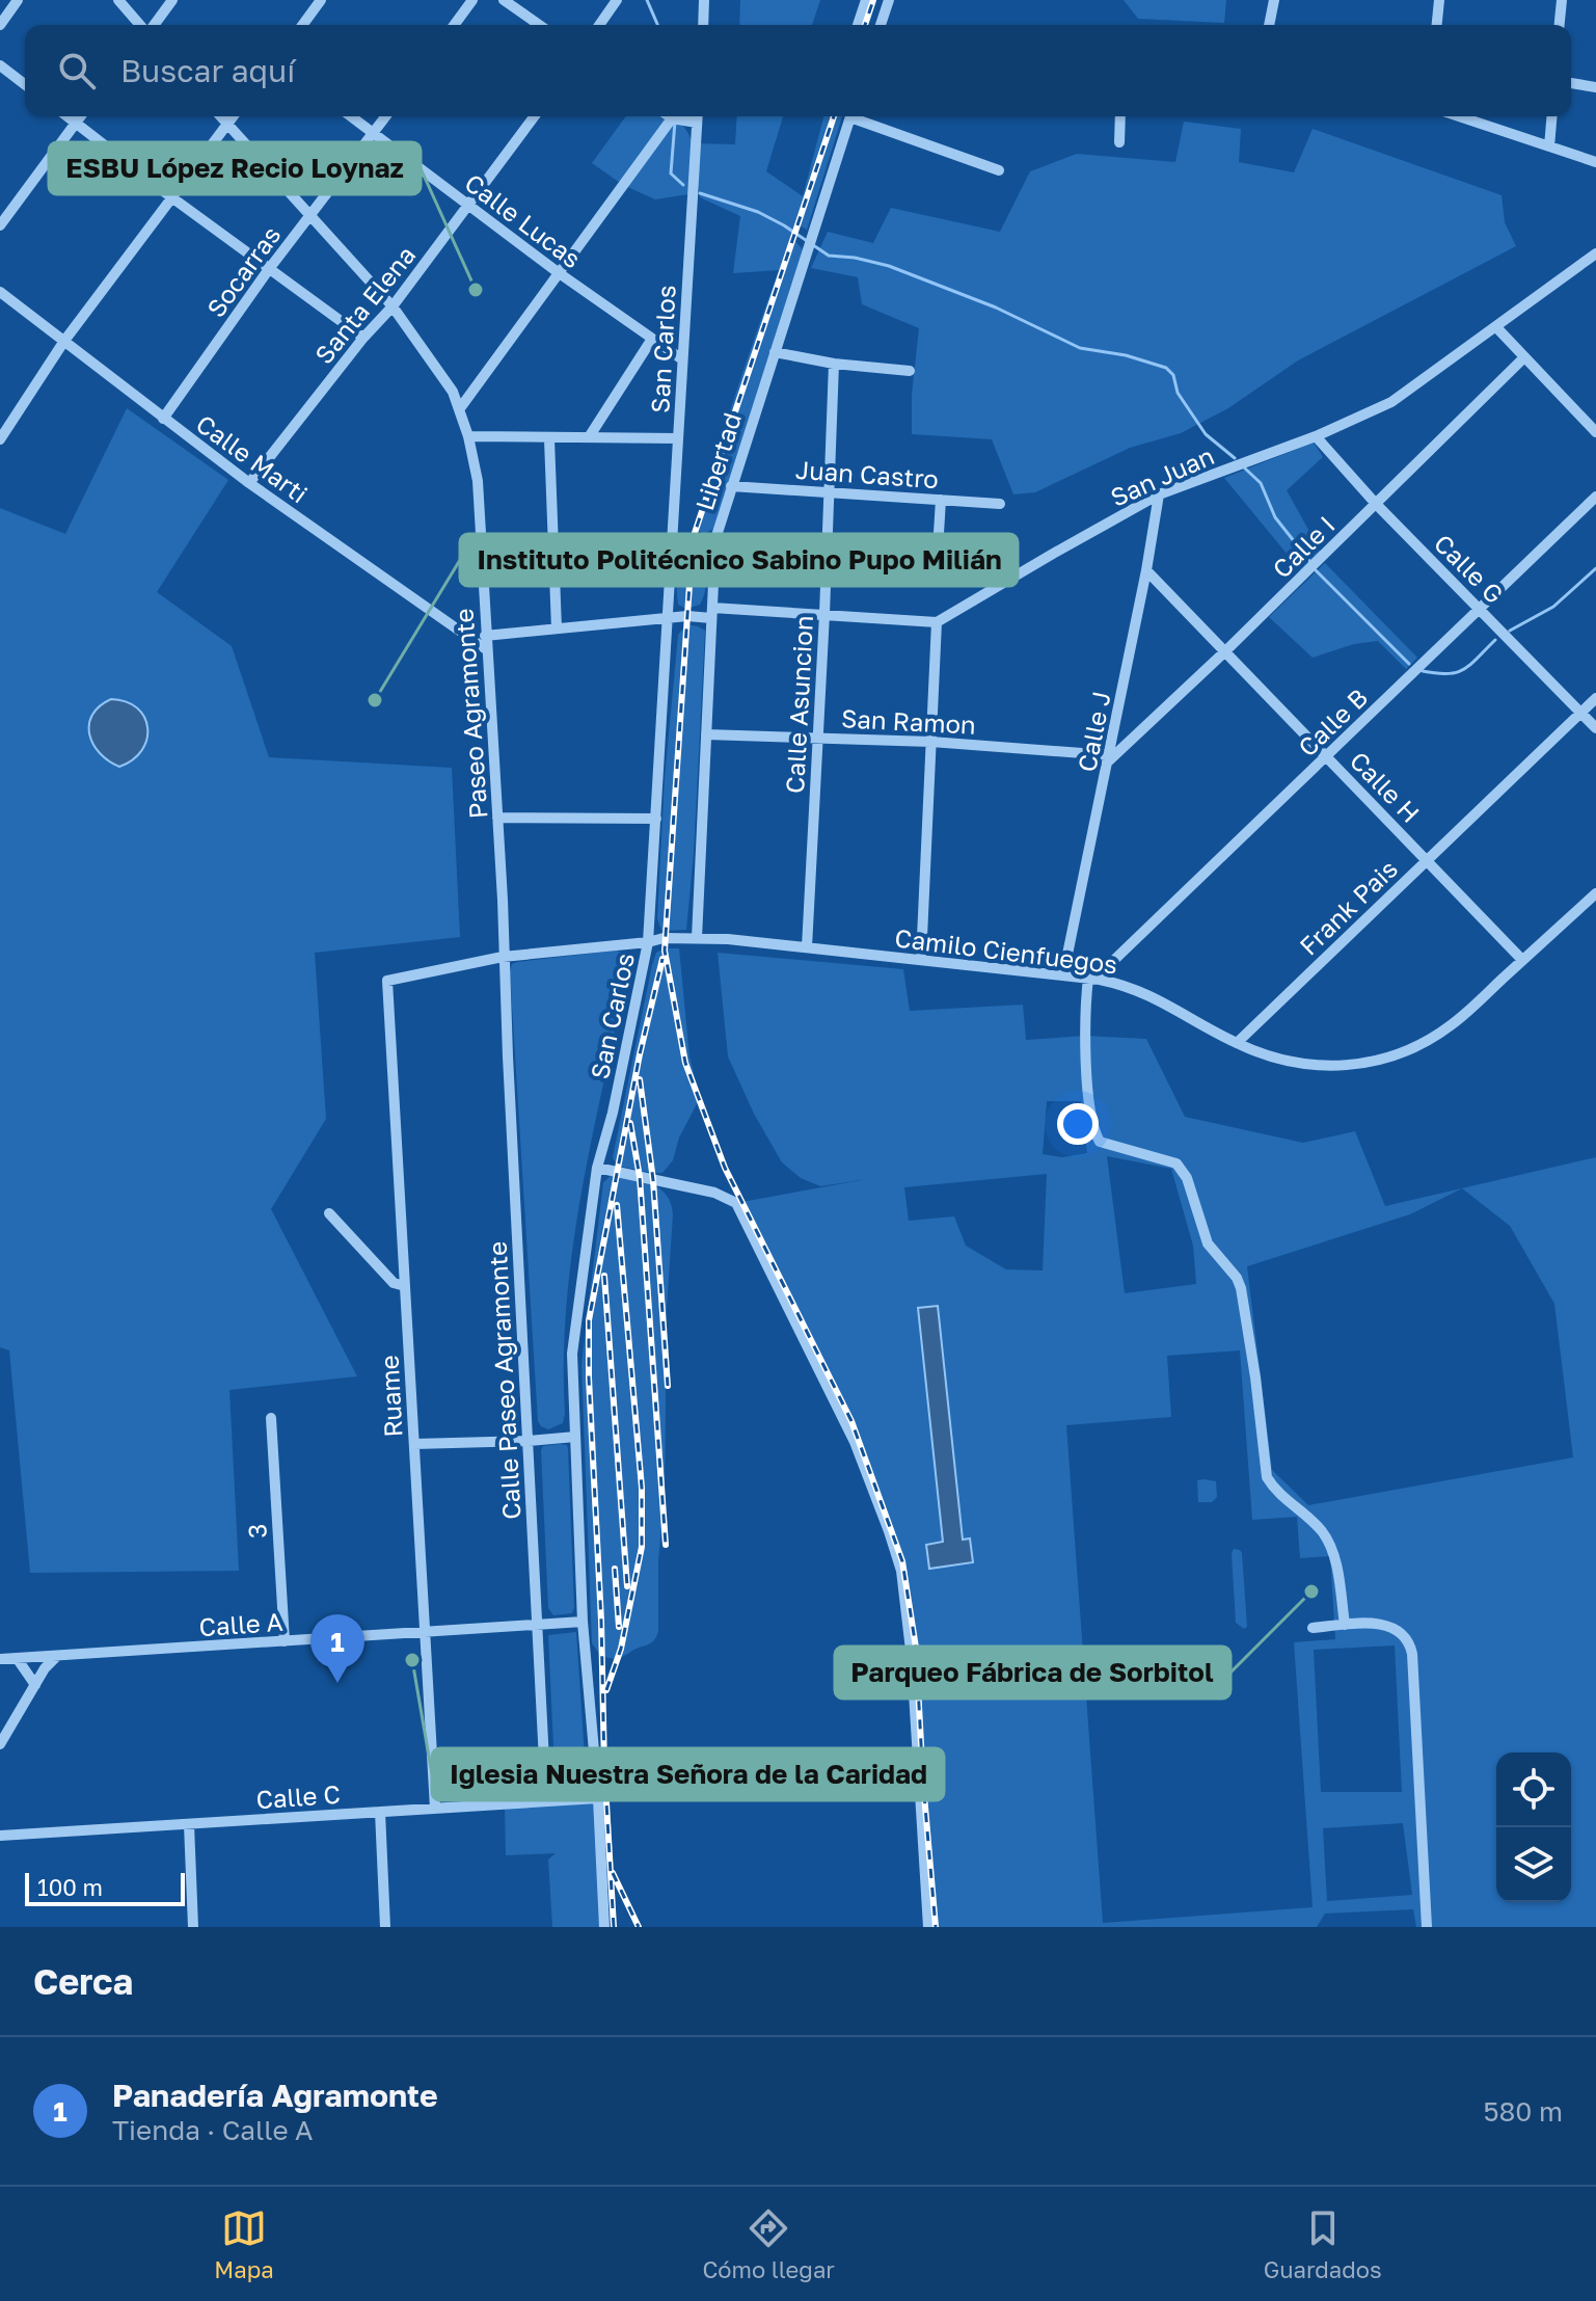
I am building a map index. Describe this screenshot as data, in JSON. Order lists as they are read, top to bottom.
{
  "streets": {
    "street": [
      "Calle Lucas",
      "Socarras",
      "Santa Elena",
      "San Carlos",
      "Calle Marti",
      "Libertad",
      "Juan Castro",
      "San Juan",
      "Calle I",
      "Calle G",
      "Calle Asuncion",
      "Paseo Agramonte",
      "San Ramon",
      "Calle B",
      "Calle J",
      "Calle H",
      "Frank Pais",
      "Camilo Cienfuegos",
      "Calle Paseo Agramonte",
      "Ruame",
      "3",
      "Calle A",
      "Calle C"
    ]
  },
  "crossings": [
    ["Calle Lucas", "Socarras"],
    ["Calle Lucas", "Santa Elena"],
    ["Calle Lucas", "San Carlos"],
    ["Socarras", "Calle Marti"],
    ["Socarras", "Paseo Agramonte"],
    ["Santa Elena", "Calle Marti"],
    ["Santa Elena", "Paseo Agramonte"],
    ["San Carlos", "Camilo Cienfuegos"],
    ["San Carlos", "Calle A"],
    ["San Carlos", "Calle C"],
    ["Calle Marti", "Paseo Agramonte"],
    ["Libertad", "Juan Castro"],
    ["Libertad", "San Ramon"],
    ["Libertad", "Camilo Cienfuegos"],
    ["Juan Castro", "Calle Asuncion"],
    ["San Juan", "Calle G"],
    ["San Juan", "Calle J"],
    ["Calle I", "Calle G"],
    ["Calle I", "San Ramon"],
    ["Calle I", "Calle J"],
    ["Calle I", "Calle H"],
    ["Calle G", "Calle B"],
    ["Calle G", "Frank Pais"],
    ["Calle Asuncion", "San Ramon"],
    ["Calle Asuncion", "Camilo Cienfuegos"],
    ["Paseo Agramonte", "Camilo Cienfuegos"],
    ["Paseo Agramonte", "Calle Paseo Agramonte"],
    ["San Ramon", "Calle J"],
    ["Calle B", "Calle H"],
    ["Calle B", "Camilo Cienfuegos"],
    ["Calle J", "Calle H"],
    ["Calle J", "Camilo Cienfuegos"],
    ["Calle H", "Frank Pais"],
    ["Calle H", "Camilo Cienfuegos"],
    ["Frank Pais", "Camilo Cienfuegos"],
    ["Camilo Cienfuegos", "Calle Paseo Agramonte"],
    ["Camilo Cienfuegos", "Ruame"],
    ["Calle Paseo Agramonte", "Calle A"],
    ["Calle Paseo Agramonte", "Calle C"],
    ["Ruame", "Calle A"],
    ["Ruame", "Calle C"],
    ["3", "Calle A"]
  ],
  "places": [
    "ESBU López Recio Loynaz",
    "Instituto Politécnico Sabino Pupo Milián",
    "Parqueo Fábrica de Sorbitol",
    "Iglesia Nuestra Señora de la Caridad"
  ],
  "scale_bar": "100 m",
  "page": {
    "search": "Buscar aquí",
    "pins": "1",
    "scale": "100 m",
    "heading": "Cerca",
    "list": [
      {
        "mark": "1",
        "name": "Panadería Agramonte",
        "note": "Tienda · Calle A",
        "value": "580 m"
      }
    ],
    "nav": ["Mapa", "Cómo llegar", "Guardados"]
  }
}
